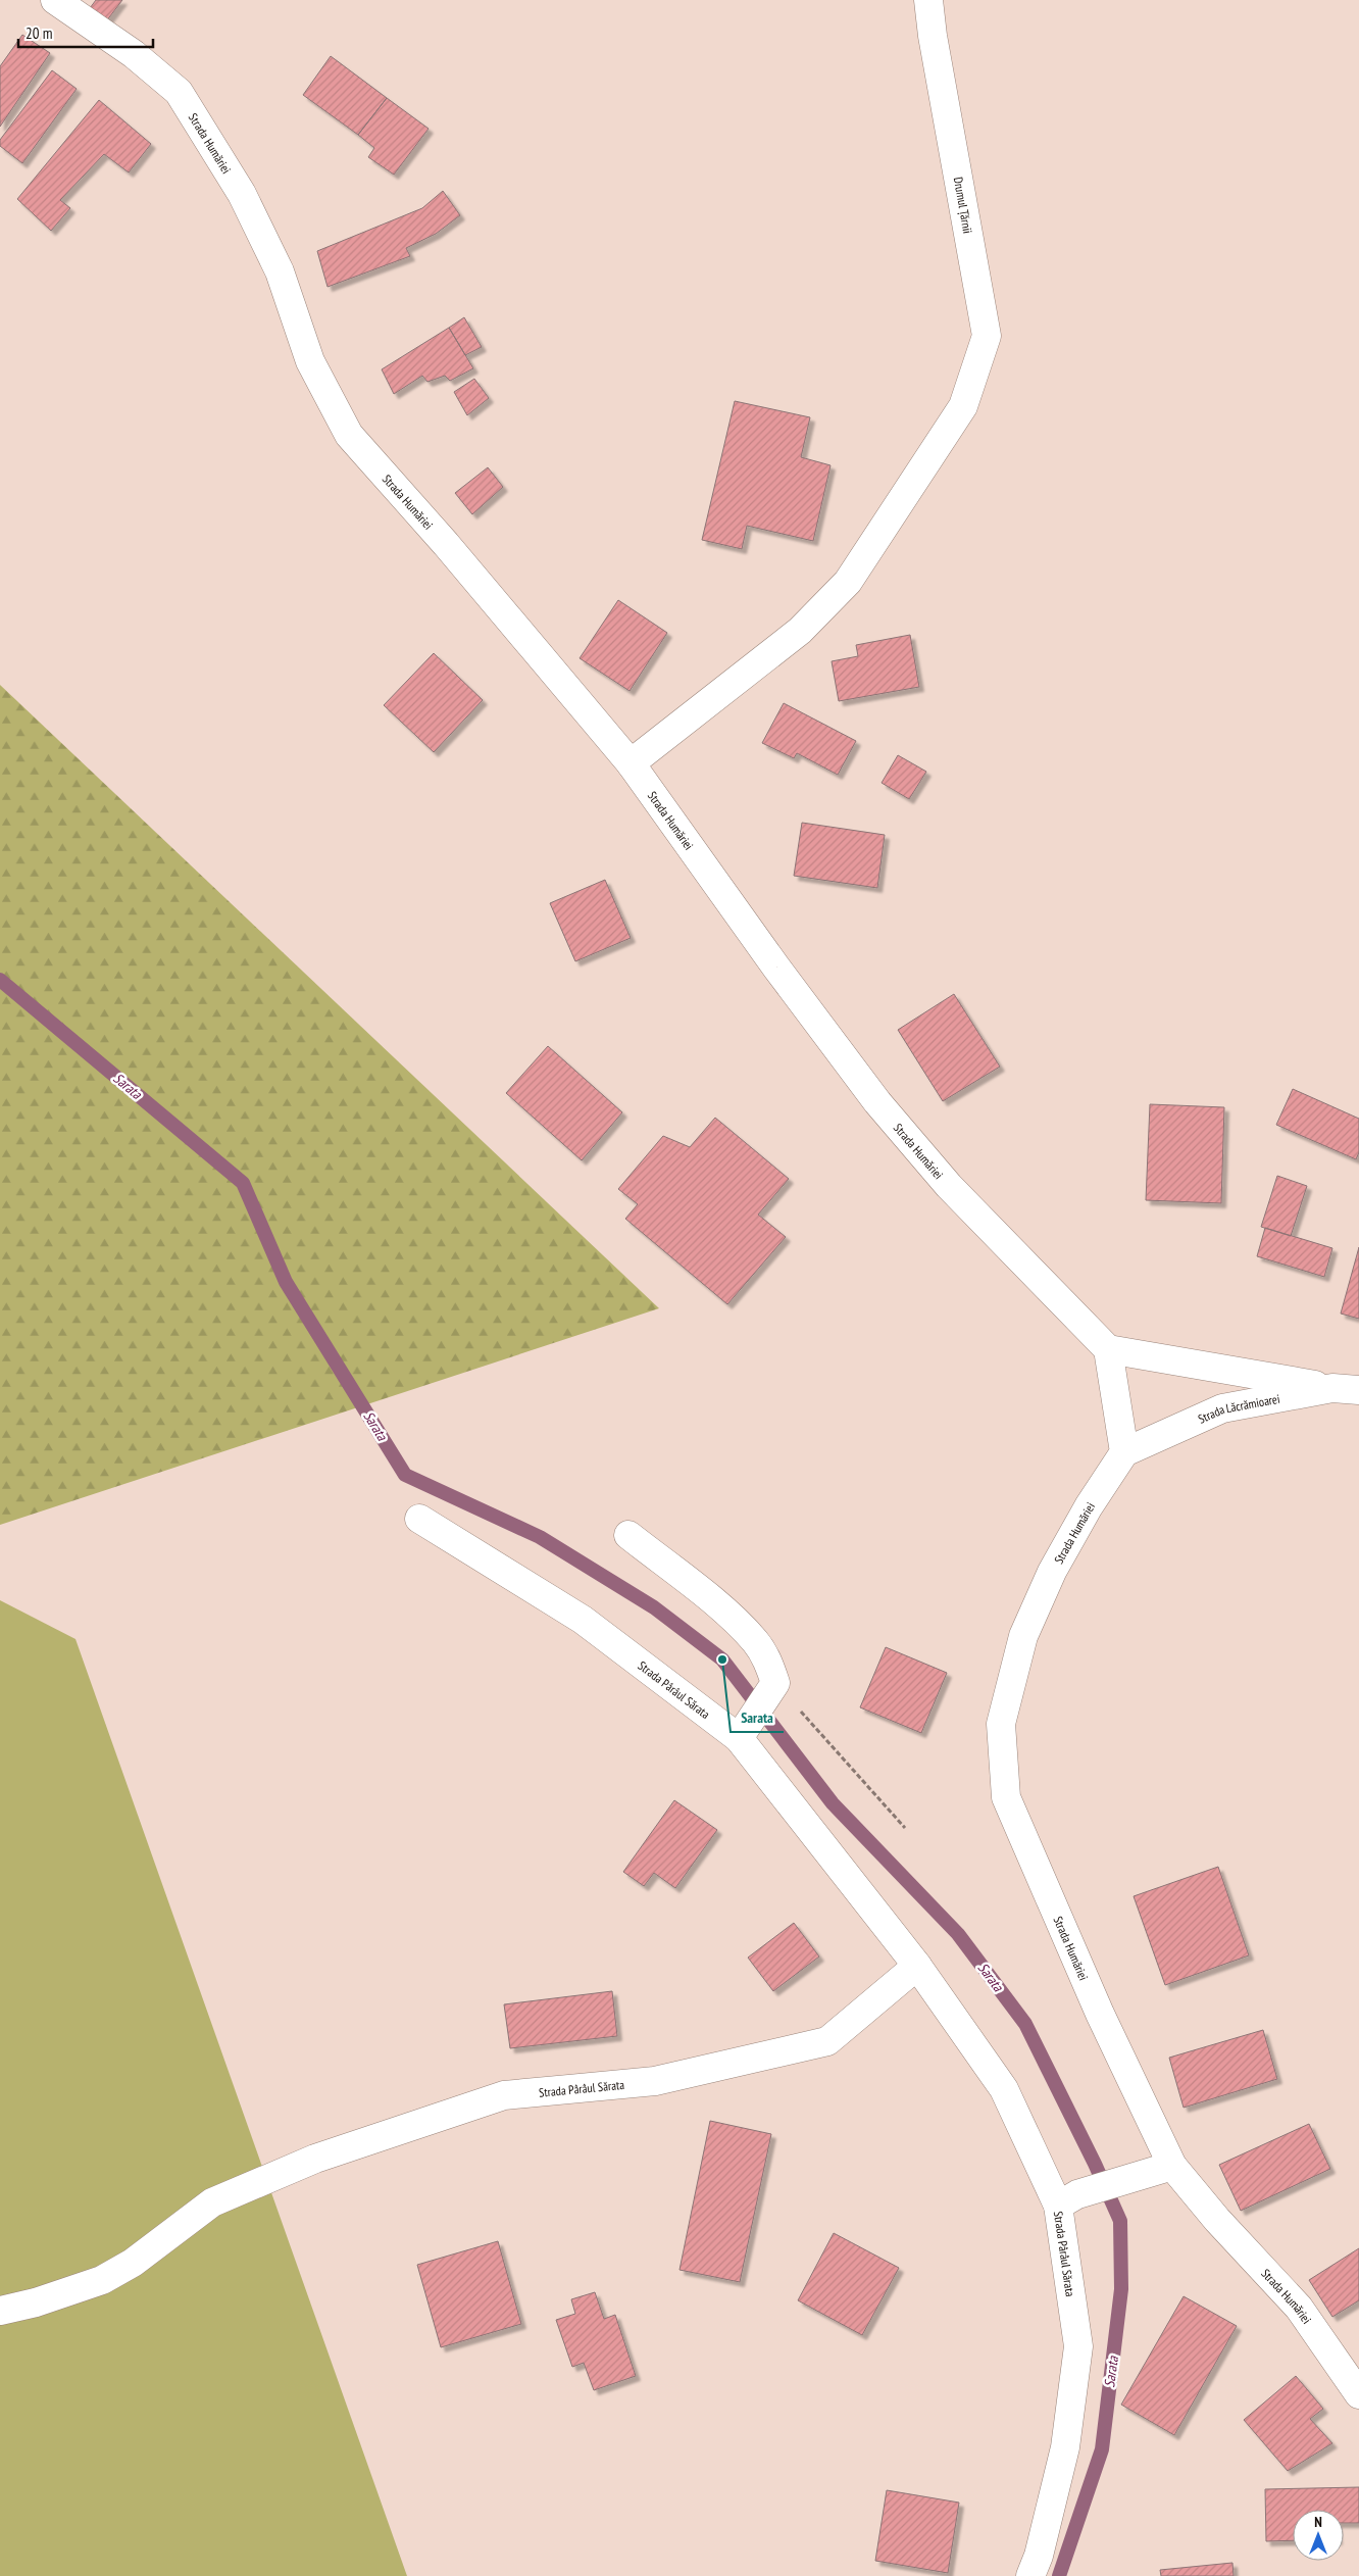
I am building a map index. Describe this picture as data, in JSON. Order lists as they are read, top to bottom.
{
  "streets": {
    "street": [
      "Strada Humăriei",
      "Drumul Țărnii",
      "Strada Lăcrămioarei",
      "Strada Pârâul Sărata"
    ]
  },
  "crossings": [
    ["Strada Humăriei", "Drumul Țărnii"],
    ["Strada Humăriei", "Strada Lăcrămioarei"]
  ],
  "water": ["Sarata"],
  "places": ["Sarata"],
  "scale_bar": "20 m",
  "north": "top"
}
